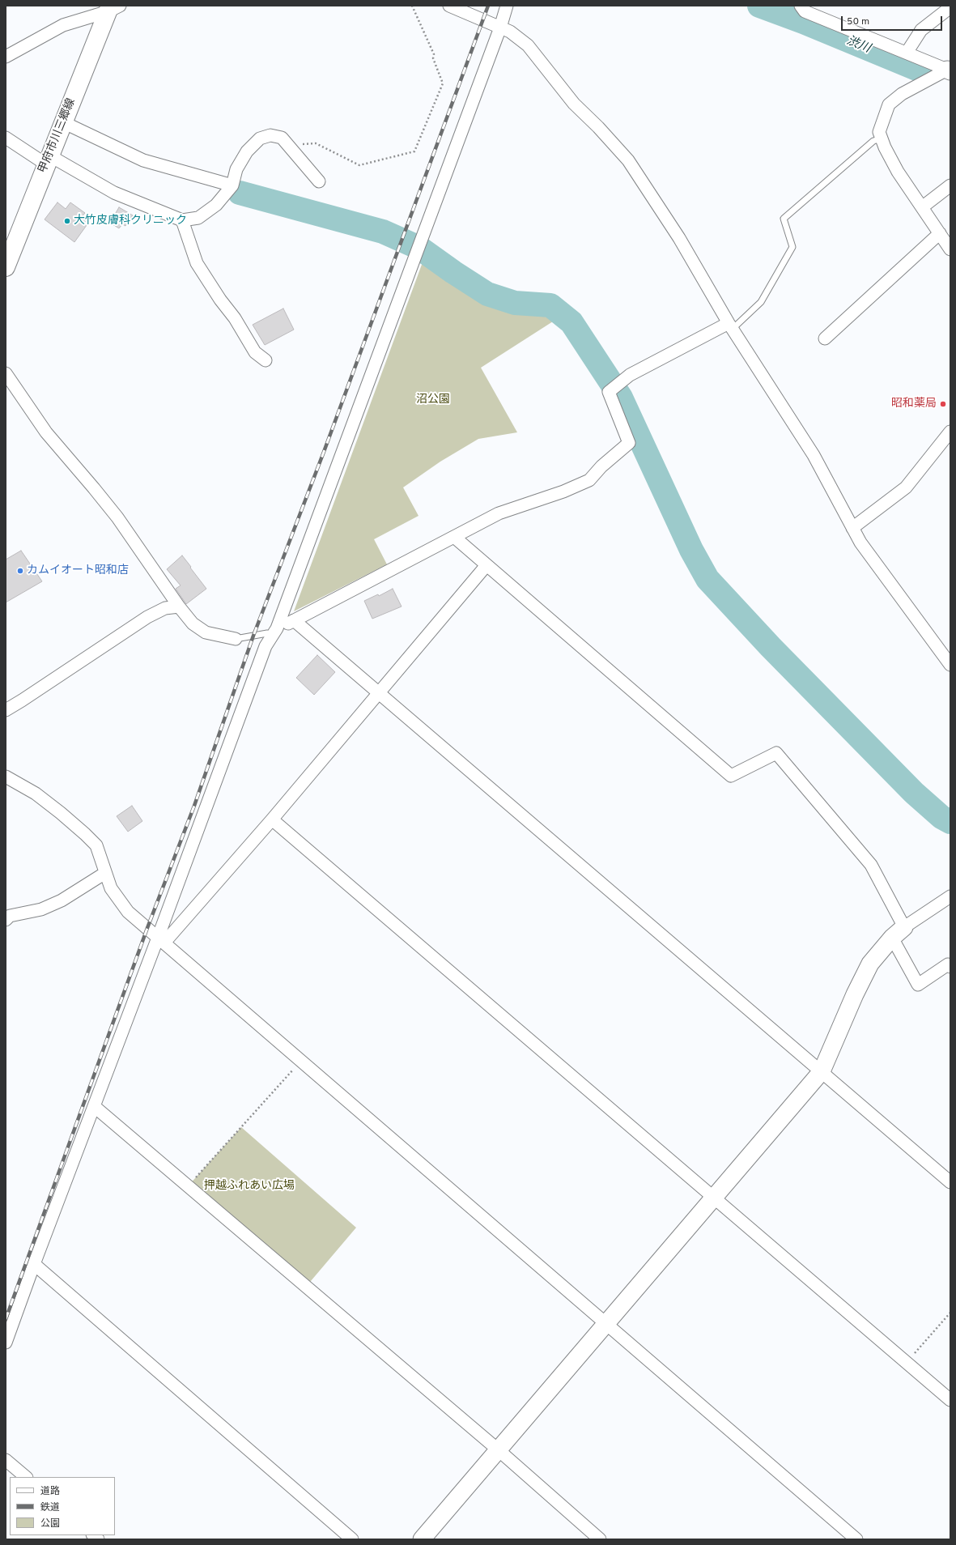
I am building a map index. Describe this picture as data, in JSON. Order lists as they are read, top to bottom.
{
  "streets": {
    "main road": ["甲府市川三郷線"]
  },
  "water": ["渋川"],
  "parks": ["沼公園", "押越ふれあい広場"],
  "places": ["大竹皮膚科クリニック", "昭和薬局", "カムイオート昭和店"],
  "legend": ["道路", "鉄道", "公園"],
  "scale_bar": "50 m"
}
